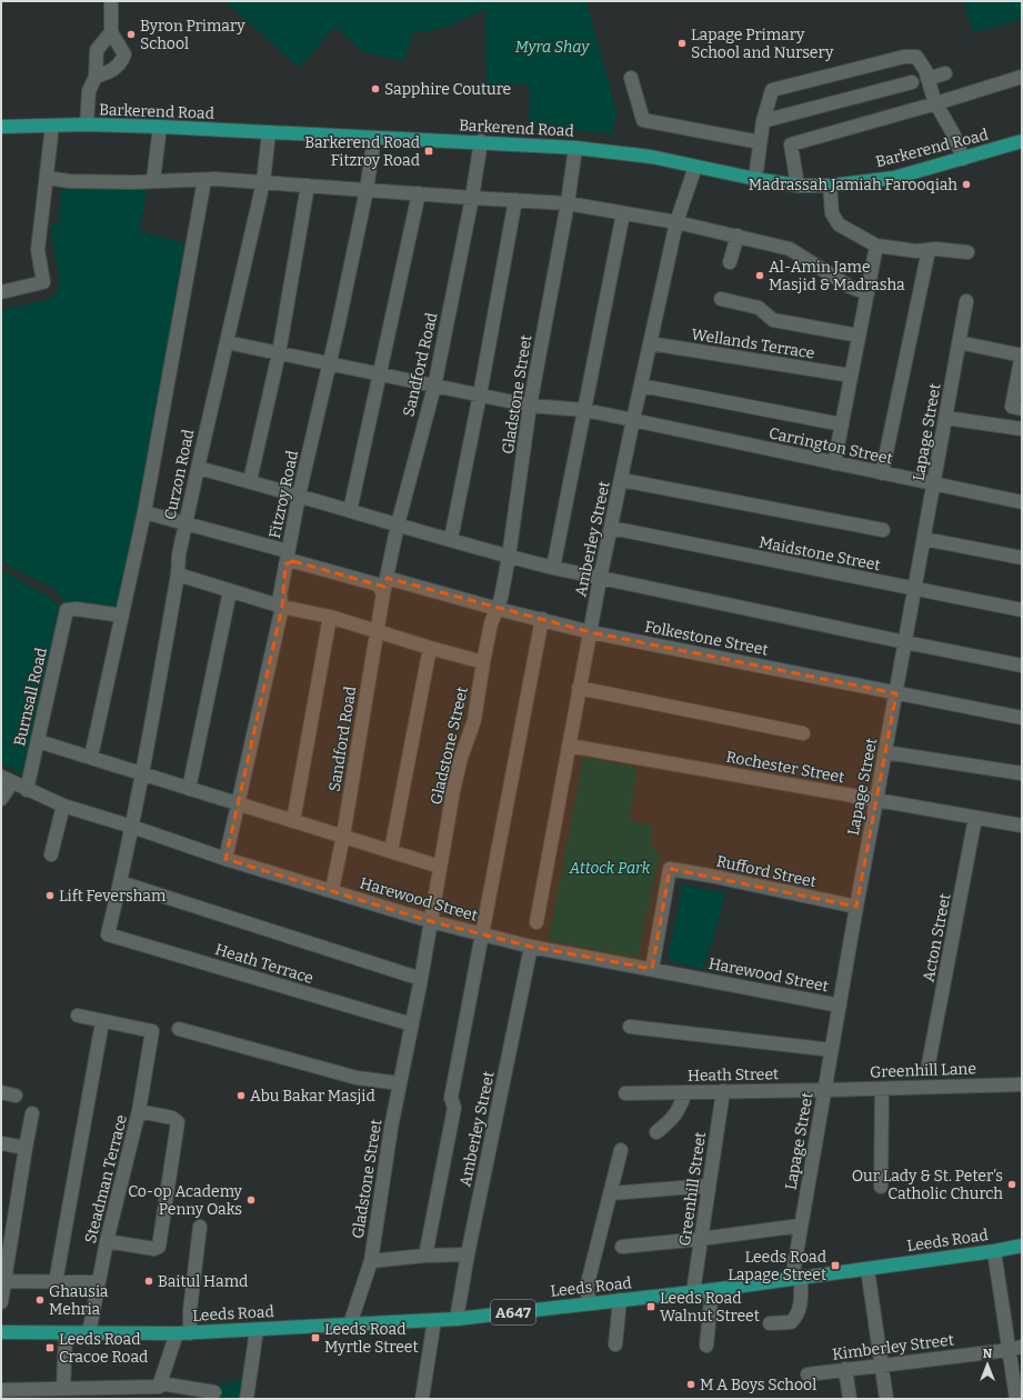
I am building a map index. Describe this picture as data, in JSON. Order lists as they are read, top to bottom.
{
  "streets": {
    "main road": ["Barkerend Road", "Leeds Road", "A647"],
    "street": [
      "Wellands Terrace",
      "Sandford Road",
      "Gladstone Street",
      "Lapage Street",
      "Carrington Street",
      "Curzon Road",
      "Fitzroy Road",
      "Amberley Street",
      "Maidstone Street",
      "Folkestone Street",
      "Burnsall Road",
      "Rochester Street",
      "Rufford Street",
      "Harewood Street",
      "Acton Street",
      "Heath Terrace",
      "Greenhill Lane",
      "Heath Street",
      "Steadman Terrace",
      "Greenhill Street",
      "Kimberley Street"
    ]
  },
  "crossings": [
    ["Barkerend Road", "Sandford Road"],
    ["Barkerend Road", "Gladstone Street"],
    ["Barkerend Road", "Curzon Road"],
    ["Barkerend Road", "Fitzroy Road"],
    ["Barkerend Road", "Amberley Street"],
    ["Wellands Terrace", "Amberley Street"],
    ["Sandford Road", "Carrington Street"],
    ["Sandford Road", "Folkestone Street"],
    ["Sandford Road", "Harewood Street"],
    ["Gladstone Street", "Carrington Street"],
    ["Gladstone Street", "Folkestone Street"],
    ["Gladstone Street", "Harewood Street"],
    ["Gladstone Street", "Heath Terrace"],
    ["Gladstone Street", "Leeds Road"],
    ["Lapage Street", "Carrington Street"],
    ["Lapage Street", "Maidstone Street"],
    ["Lapage Street", "Folkestone Street"],
    ["Lapage Street", "Rochester Street"],
    ["Lapage Street", "Rufford Street"],
    ["Lapage Street", "Harewood Street"],
    ["Lapage Street", "Greenhill Lane"],
    ["Lapage Street", "Heath Street"],
    ["Lapage Street", "Leeds Road"],
    ["Carrington Street", "Curzon Road"],
    ["Carrington Street", "Fitzroy Road"],
    ["Carrington Street", "Amberley Street"],
    ["Curzon Road", "Harewood Street"],
    ["Curzon Road", "Heath Terrace"],
    ["Fitzroy Road", "Folkestone Street"],
    ["Fitzroy Road", "Harewood Street"],
    ["Amberley Street", "Maidstone Street"],
    ["Amberley Street", "Folkestone Street"],
    ["Amberley Street", "Rochester Street"],
    ["Amberley Street", "Harewood Street"],
    ["Amberley Street", "Leeds Road"],
    ["Burnsall Road", "Harewood Street"],
    ["Rochester Street", "Acton Street"],
    ["Rufford Street", "Harewood Street"],
    ["Greenhill Lane", "Heath Street"],
    ["Heath Street", "Greenhill Street"],
    ["Steadman Terrace", "Leeds Road"],
    ["Greenhill Street", "Leeds Road"]
  ],
  "parks": ["Myra Shay", "Attock Park"],
  "places": {
    "other": [
      "Byron Primary School",
      "Lapage Primary School and Nursery",
      "Sapphire Couture",
      "Madrassah Jamiah Farooqiah",
      "Al-Amin Jame Masjid & Madrasha",
      "Lift Feversham",
      "Abu Bakar Masjid",
      "Our Lady & St. Peter’s Catholic Church",
      "Co-op Academy Penny Oaks",
      "Baitul Hamd",
      "Ghausia Mehria",
      "M A Boys School"
    ],
    "transit": [
      "Barkerend Road Fitzroy Road",
      "Leeds Road Lapage Street",
      "Leeds Road Walnut Street",
      "Leeds Road Myrtle Street",
      "Leeds Road Cracoe Road"
    ]
  },
  "north": "top"
}
